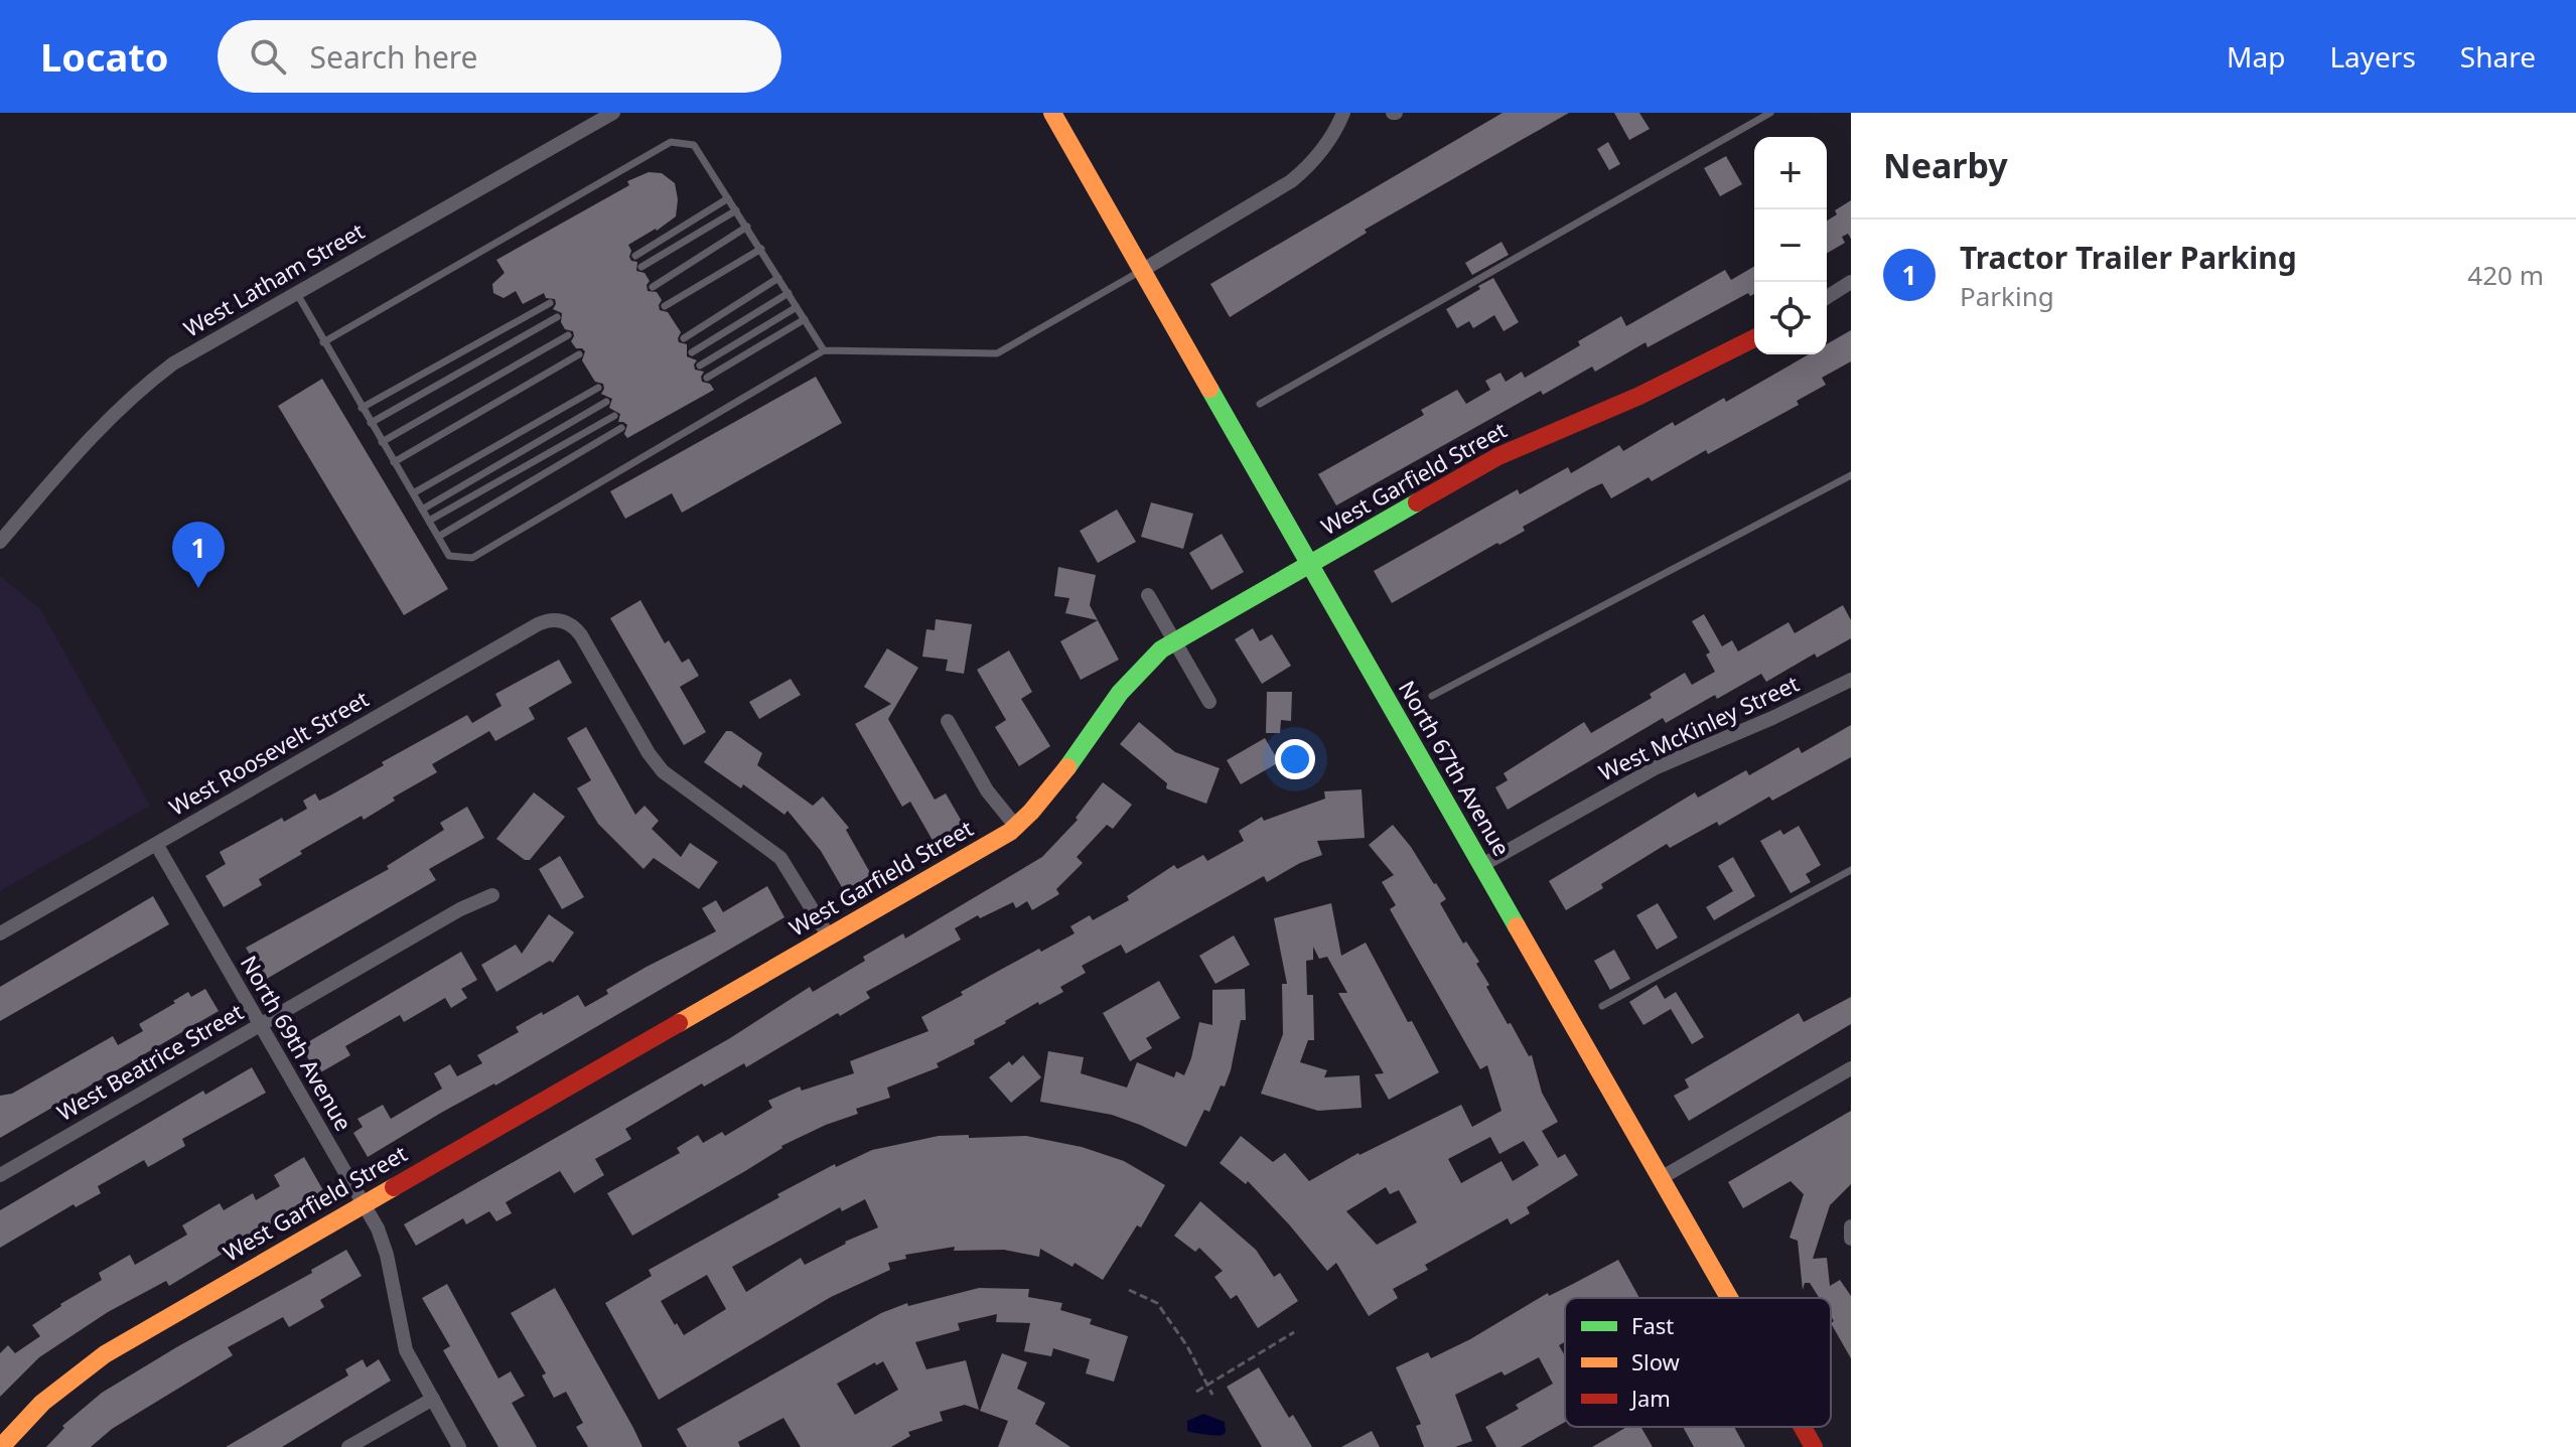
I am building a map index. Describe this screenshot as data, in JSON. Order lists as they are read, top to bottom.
{
  "streets": {
    "street": [
      "West Latham Street",
      "West Garfield Street",
      "West McKinley Street",
      "West Roosevelt Street",
      "North 67th Avenue",
      "North 69th Avenue",
      "West Beatrice Street"
    ]
  },
  "crossings": [
    ["West Garfield Street", "West Roosevelt Street"],
    ["West Garfield Street", "North 67th Avenue"],
    ["West Garfield Street", "North 69th Avenue"],
    ["West McKinley Street", "North 67th Avenue"],
    ["West Roosevelt Street", "North 69th Avenue"],
    ["North 69th Avenue", "West Beatrice Street"]
  ],
  "legend": ["Fast", "Slow", "Jam"],
  "page": {
    "header": "Locato",
    "search": "Search here",
    "nav": ["Map", "Layers", "Share"],
    "heading": "Nearby",
    "map_buttons": ["+", "−"],
    "list": [
      {
        "mark": "1",
        "name": "Tractor Trailer Parking",
        "note": "Parking",
        "value": "420 m"
      }
    ],
    "pins": "1"
  }
}
